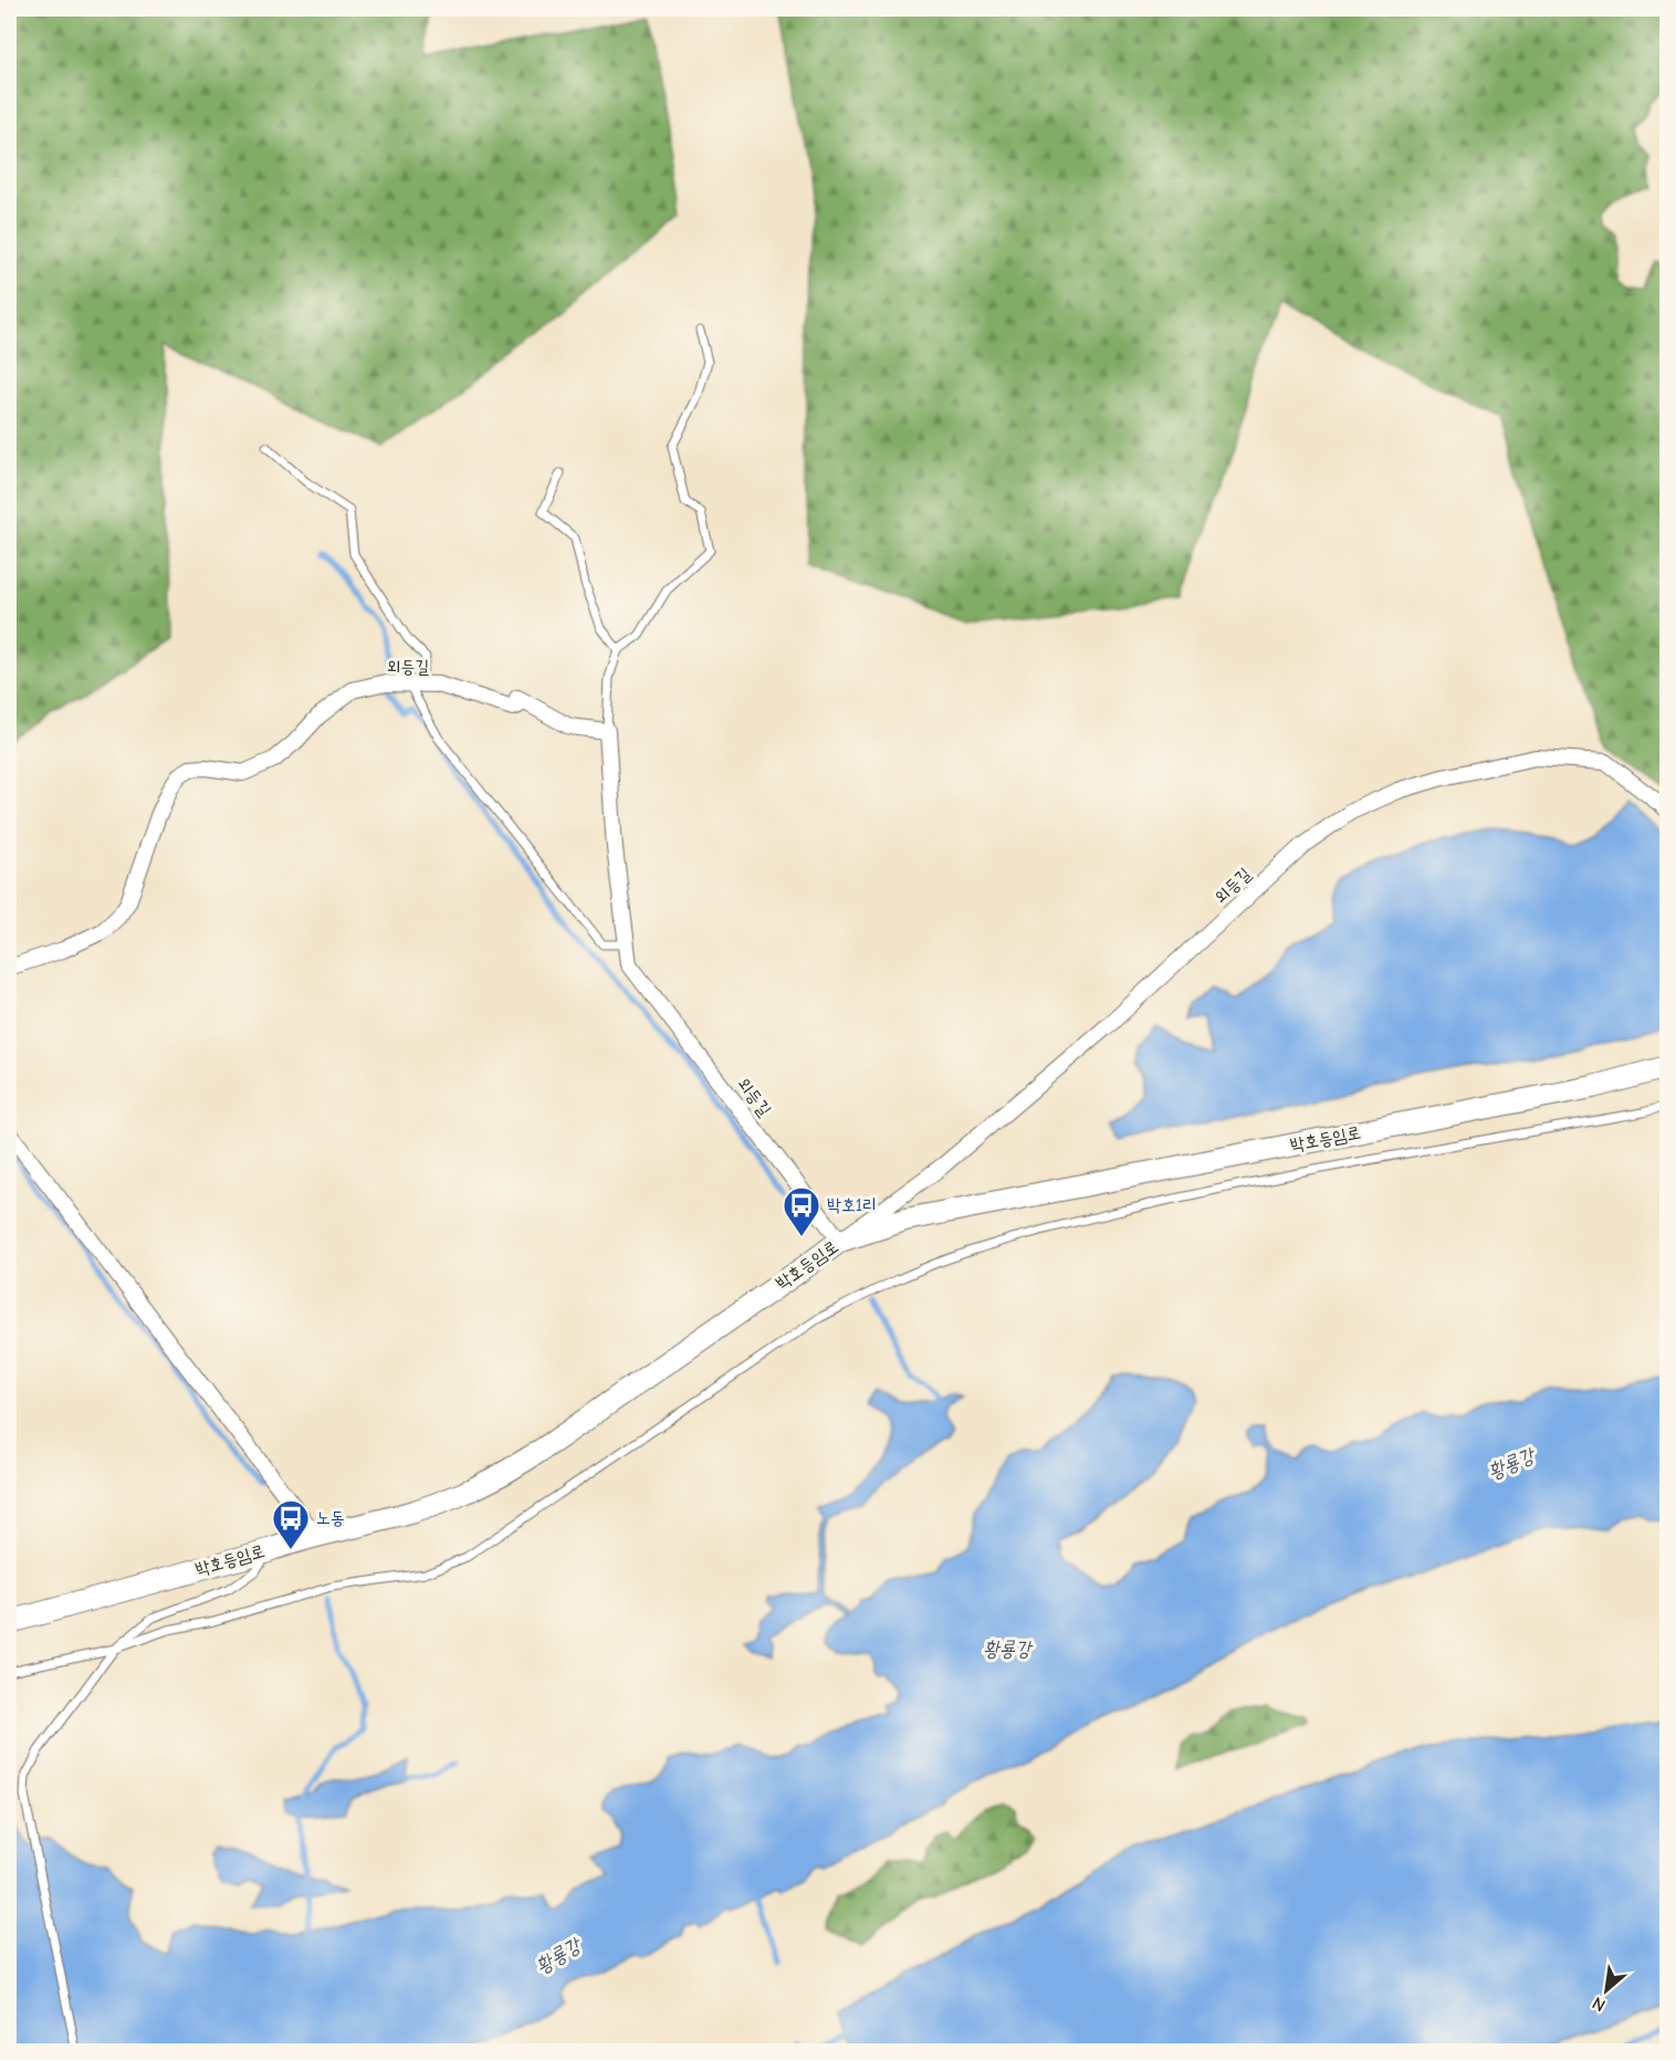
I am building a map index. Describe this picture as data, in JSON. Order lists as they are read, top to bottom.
{
  "streets": {
    "street": ["외등길", "박호등임로"]
  },
  "crossings": [
    ["외등길", "박호등임로"]
  ],
  "water": ["황룡강"],
  "places": {
    "bus stop": ["박호1리", "노동"]
  },
  "north": "bottom left"
}
